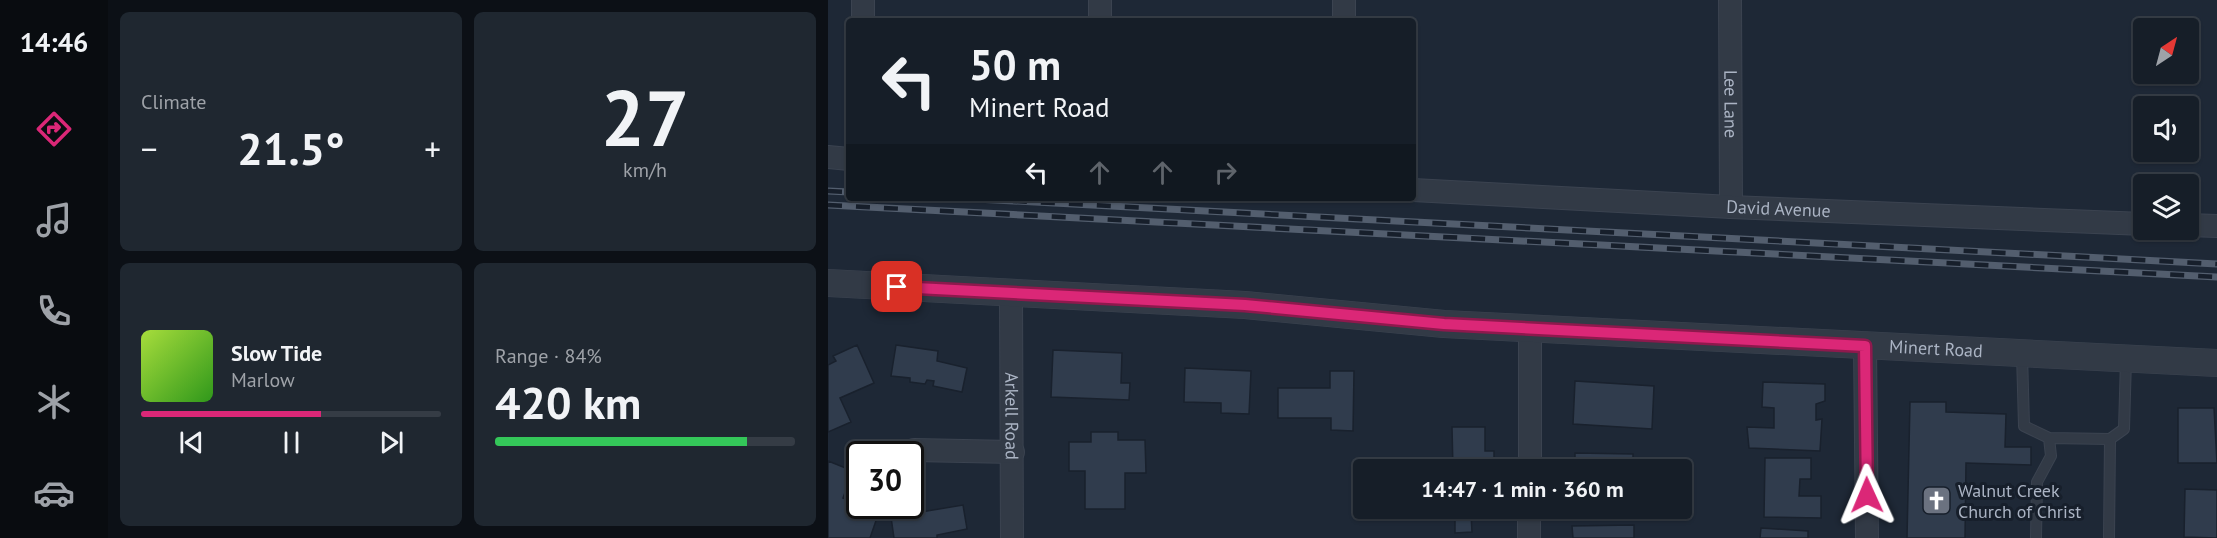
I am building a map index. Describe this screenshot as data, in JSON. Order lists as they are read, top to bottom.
{
  "streets": {
    "street": [
      "Lee Lane",
      "David Avenue",
      "Minert Road",
      "Arkell Road"
    ]
  },
  "crossings": [
    ["Lee Lane", "David Avenue"],
    ["Minert Road", "Arkell Road"]
  ],
  "places": {
    "church": ["Walnut Creek Church of Christ"]
  },
  "north": "top right",
  "page": {
    "tabs": "14:46",
    "tile": [
      "Climate",
      ["27", "km/h"],
      ["Range · 84%", "420 km"]
    ],
    "turn": ["50 m", "Minert Road"],
    "heat": ["−", "21.5°", "+"],
    "song": ["Slow Tide", "Marlow"],
    "limit": "30",
    "trip": "14:47 · 1 min · 360 m"
  }
}
